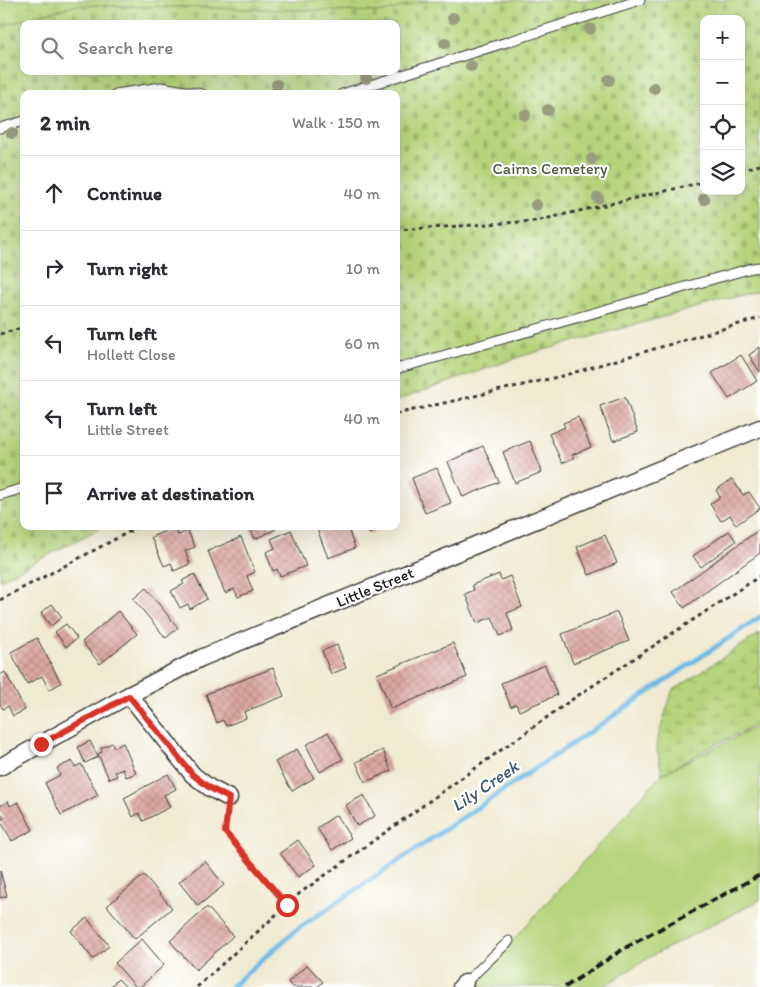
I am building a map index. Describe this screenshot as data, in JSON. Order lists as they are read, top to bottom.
{
  "streets": {
    "street": ["Little Street"]
  },
  "water": ["Lily Creek"],
  "parks": ["Cairns Cemetery"],
  "page": {
    "map_buttons": ["+", "−"],
    "search": "Search here",
    "heading": ["2 min", "Walk · 150 m"],
    "list": [
      ["Continue", "40 m"],
      ["Turn right", "10 m"],
      ["Turn left", "Hollett Close", "60 m"],
      ["Turn left", "Little Street", "40 m"],
      "Arrive at destination"
    ]
  }
}
